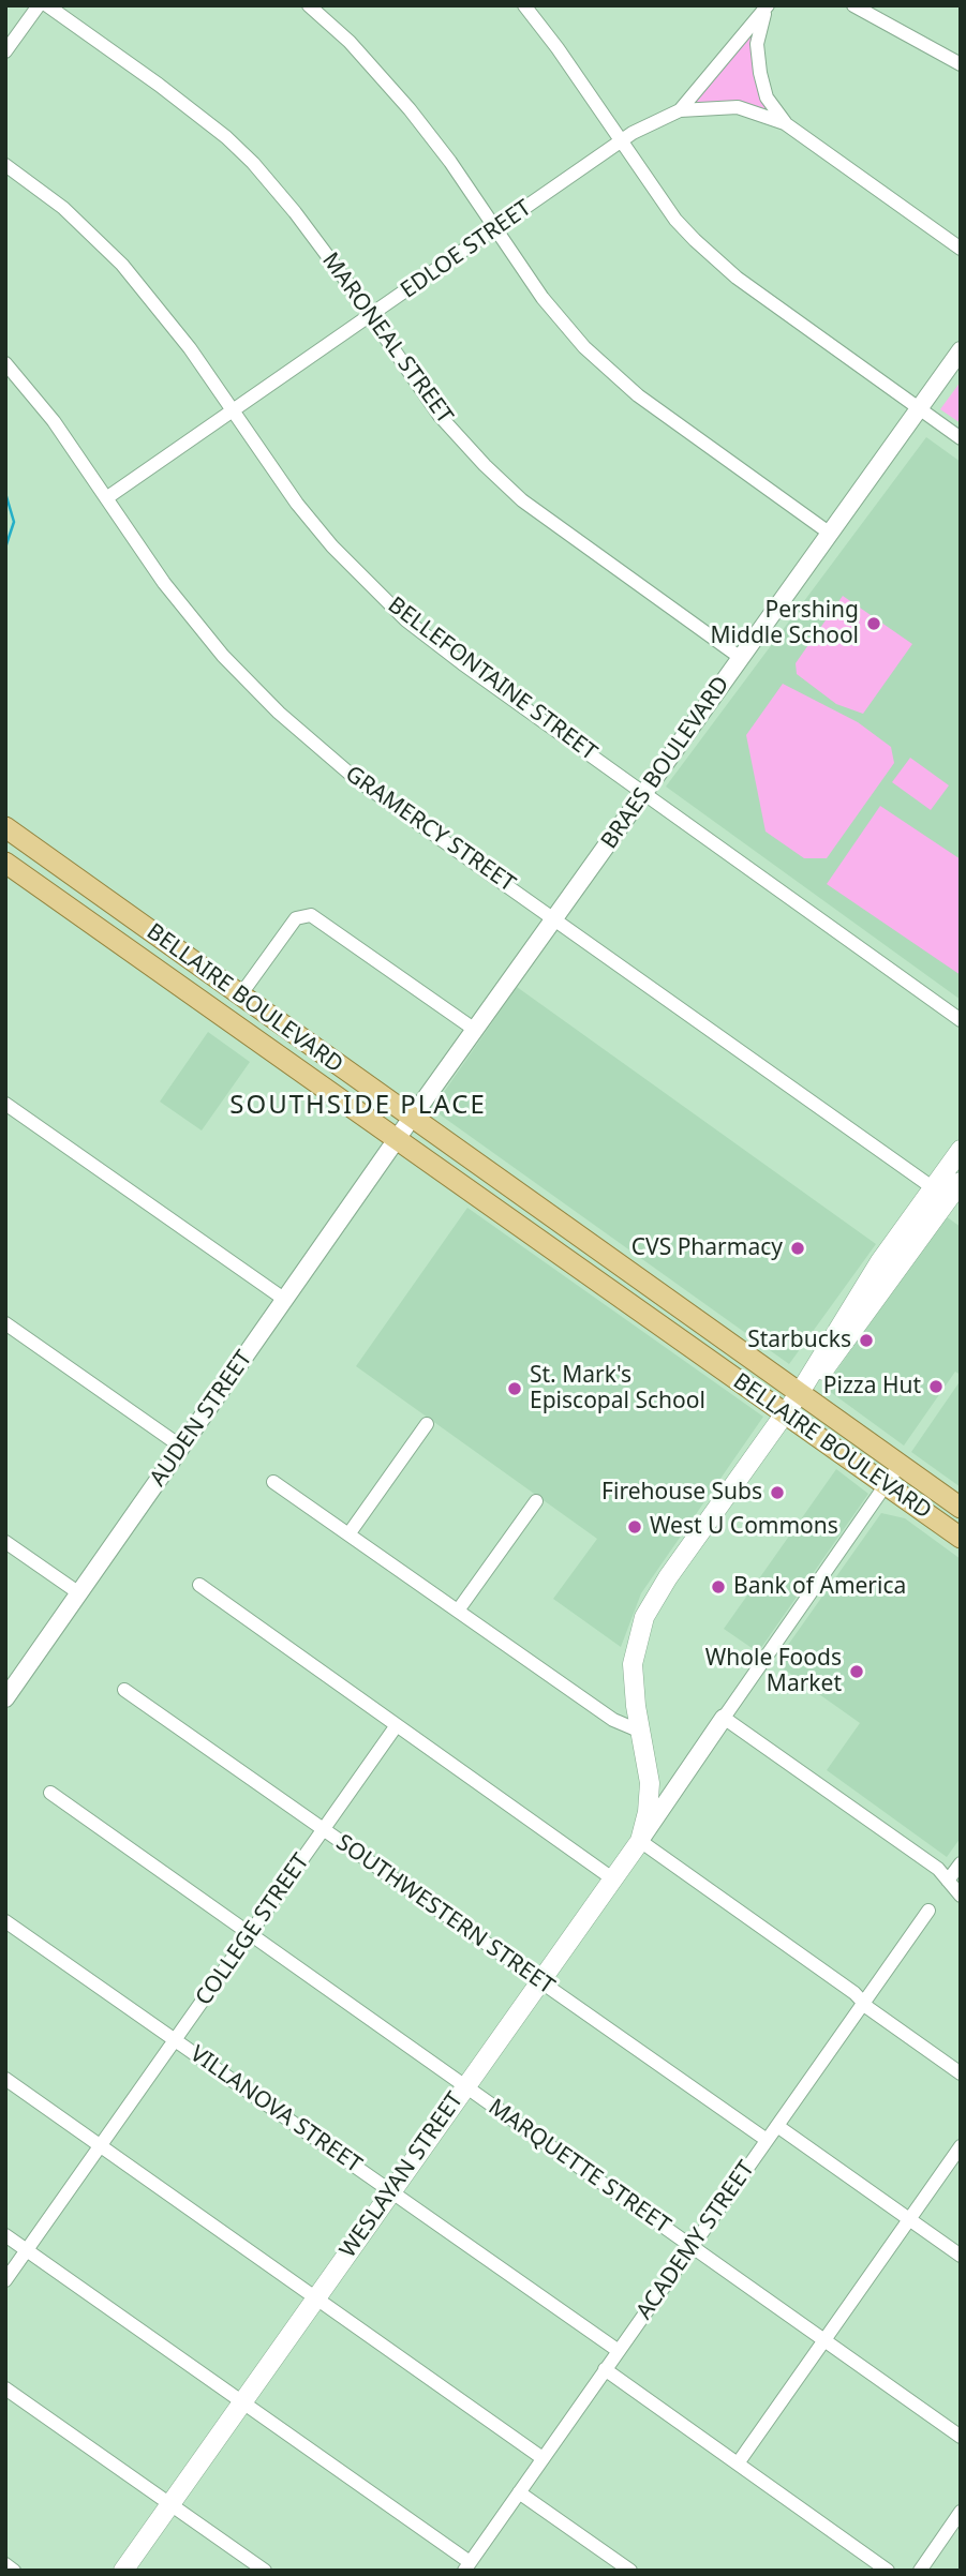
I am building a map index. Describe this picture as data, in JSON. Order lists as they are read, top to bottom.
{
  "streets": {
    "main road": ["BELLAIRE BOULEVARD", "WESLAYAN STREET"],
    "street": [
      "EDLOE STREET",
      "MARONEAL STREET",
      "BELLEFONTAINE STREET",
      "BRAES BOULEVARD",
      "GRAMERCY STREET",
      "AUDEN STREET",
      "SOUTHWESTERN STREET",
      "COLLEGE STREET",
      "VILLANOVA STREET",
      "MARQUETTE STREET",
      "ACADEMY STREET"
    ]
  },
  "crossings": [
    ["EDLOE STREET", "MARONEAL STREET"],
    ["EDLOE STREET", "BELLEFONTAINE STREET"],
    ["EDLOE STREET", "GRAMERCY STREET"],
    ["MARONEAL STREET", "BRAES BOULEVARD"],
    ["BELLEFONTAINE STREET", "BRAES BOULEVARD"],
    ["BRAES BOULEVARD", "GRAMERCY STREET"],
    ["BRAES BOULEVARD", "BELLAIRE BOULEVARD"],
    ["BRAES BOULEVARD", "AUDEN STREET"],
    ["BELLAIRE BOULEVARD", "AUDEN STREET"],
    ["BELLAIRE BOULEVARD", "WESLAYAN STREET"],
    ["SOUTHWESTERN STREET", "COLLEGE STREET"],
    ["SOUTHWESTERN STREET", "WESLAYAN STREET"],
    ["SOUTHWESTERN STREET", "ACADEMY STREET"],
    ["COLLEGE STREET", "VILLANOVA STREET"],
    ["COLLEGE STREET", "MARQUETTE STREET"],
    ["VILLANOVA STREET", "WESLAYAN STREET"],
    ["VILLANOVA STREET", "ACADEMY STREET"],
    ["MARQUETTE STREET", "WESLAYAN STREET"],
    ["MARQUETTE STREET", "ACADEMY STREET"]
  ],
  "districts": ["SOUTHSIDE PLACE"],
  "places": [
    "Pershing Middle School",
    "CVS Pharmacy",
    "Starbucks",
    "Pizza Hut",
    "St. Mark's Episcopal School",
    "Firehouse Subs",
    "West U Commons",
    "Bank of America",
    "Whole Foods Market"
  ]
}
